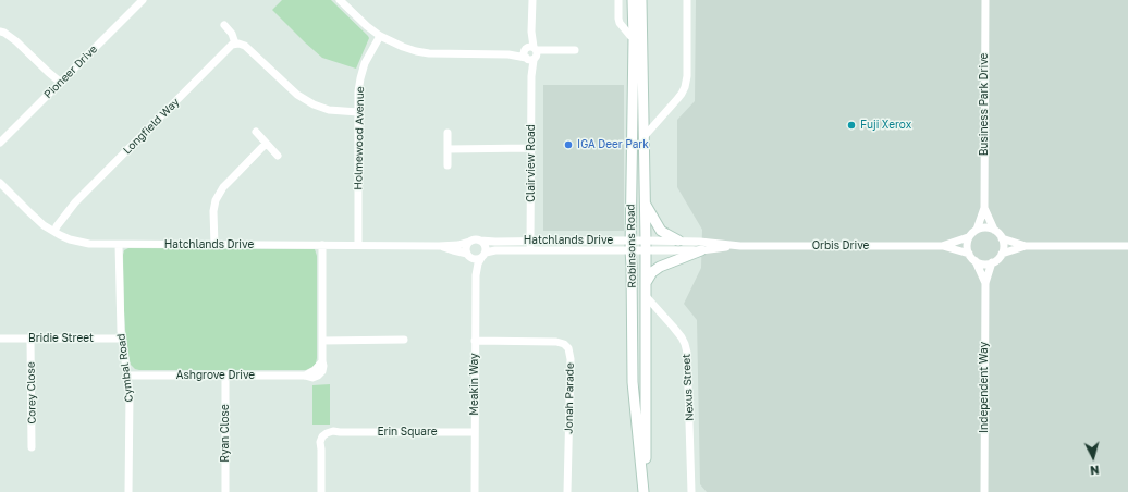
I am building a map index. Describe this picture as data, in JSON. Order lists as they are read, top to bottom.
{
  "streets": {
    "main road": ["Robinsons Road"],
    "street": [
      "Pioneer Drive",
      "Business Park Drive",
      "Longfield Way",
      "Holmewood Avenue",
      "Clairview Road",
      "Hatchlands Drive",
      "Orbis Drive",
      "Bridie Street",
      "Cymbal Road",
      "Ashgrove Drive",
      "Meakin Way",
      "Nexus Street",
      "Independent Way",
      "Corey Close",
      "Jonah Parade",
      "Erin Square",
      "Ryan Close"
    ]
  },
  "crossings": [
    ["Business Park Drive", "Orbis Drive"],
    ["Business Park Drive", "Independent Way"],
    ["Longfield Way", "Hatchlands Drive"],
    ["Holmewood Avenue", "Hatchlands Drive"],
    ["Clairview Road", "Hatchlands Drive"],
    ["Hatchlands Drive", "Robinsons Road"],
    ["Hatchlands Drive", "Cymbal Road"],
    ["Hatchlands Drive", "Ashgrove Drive"],
    ["Hatchlands Drive", "Meakin Way"],
    ["Robinsons Road", "Orbis Drive"],
    ["Robinsons Road", "Nexus Street"],
    ["Orbis Drive", "Independent Way"],
    ["Bridie Street", "Cymbal Road"],
    ["Bridie Street", "Corey Close"],
    ["Cymbal Road", "Ashgrove Drive"],
    ["Ashgrove Drive", "Ryan Close"],
    ["Meakin Way", "Jonah Parade"],
    ["Meakin Way", "Erin Square"]
  ],
  "places": ["Fuji Xerox", "IGA Deer Park"],
  "north": "bottom"
}
